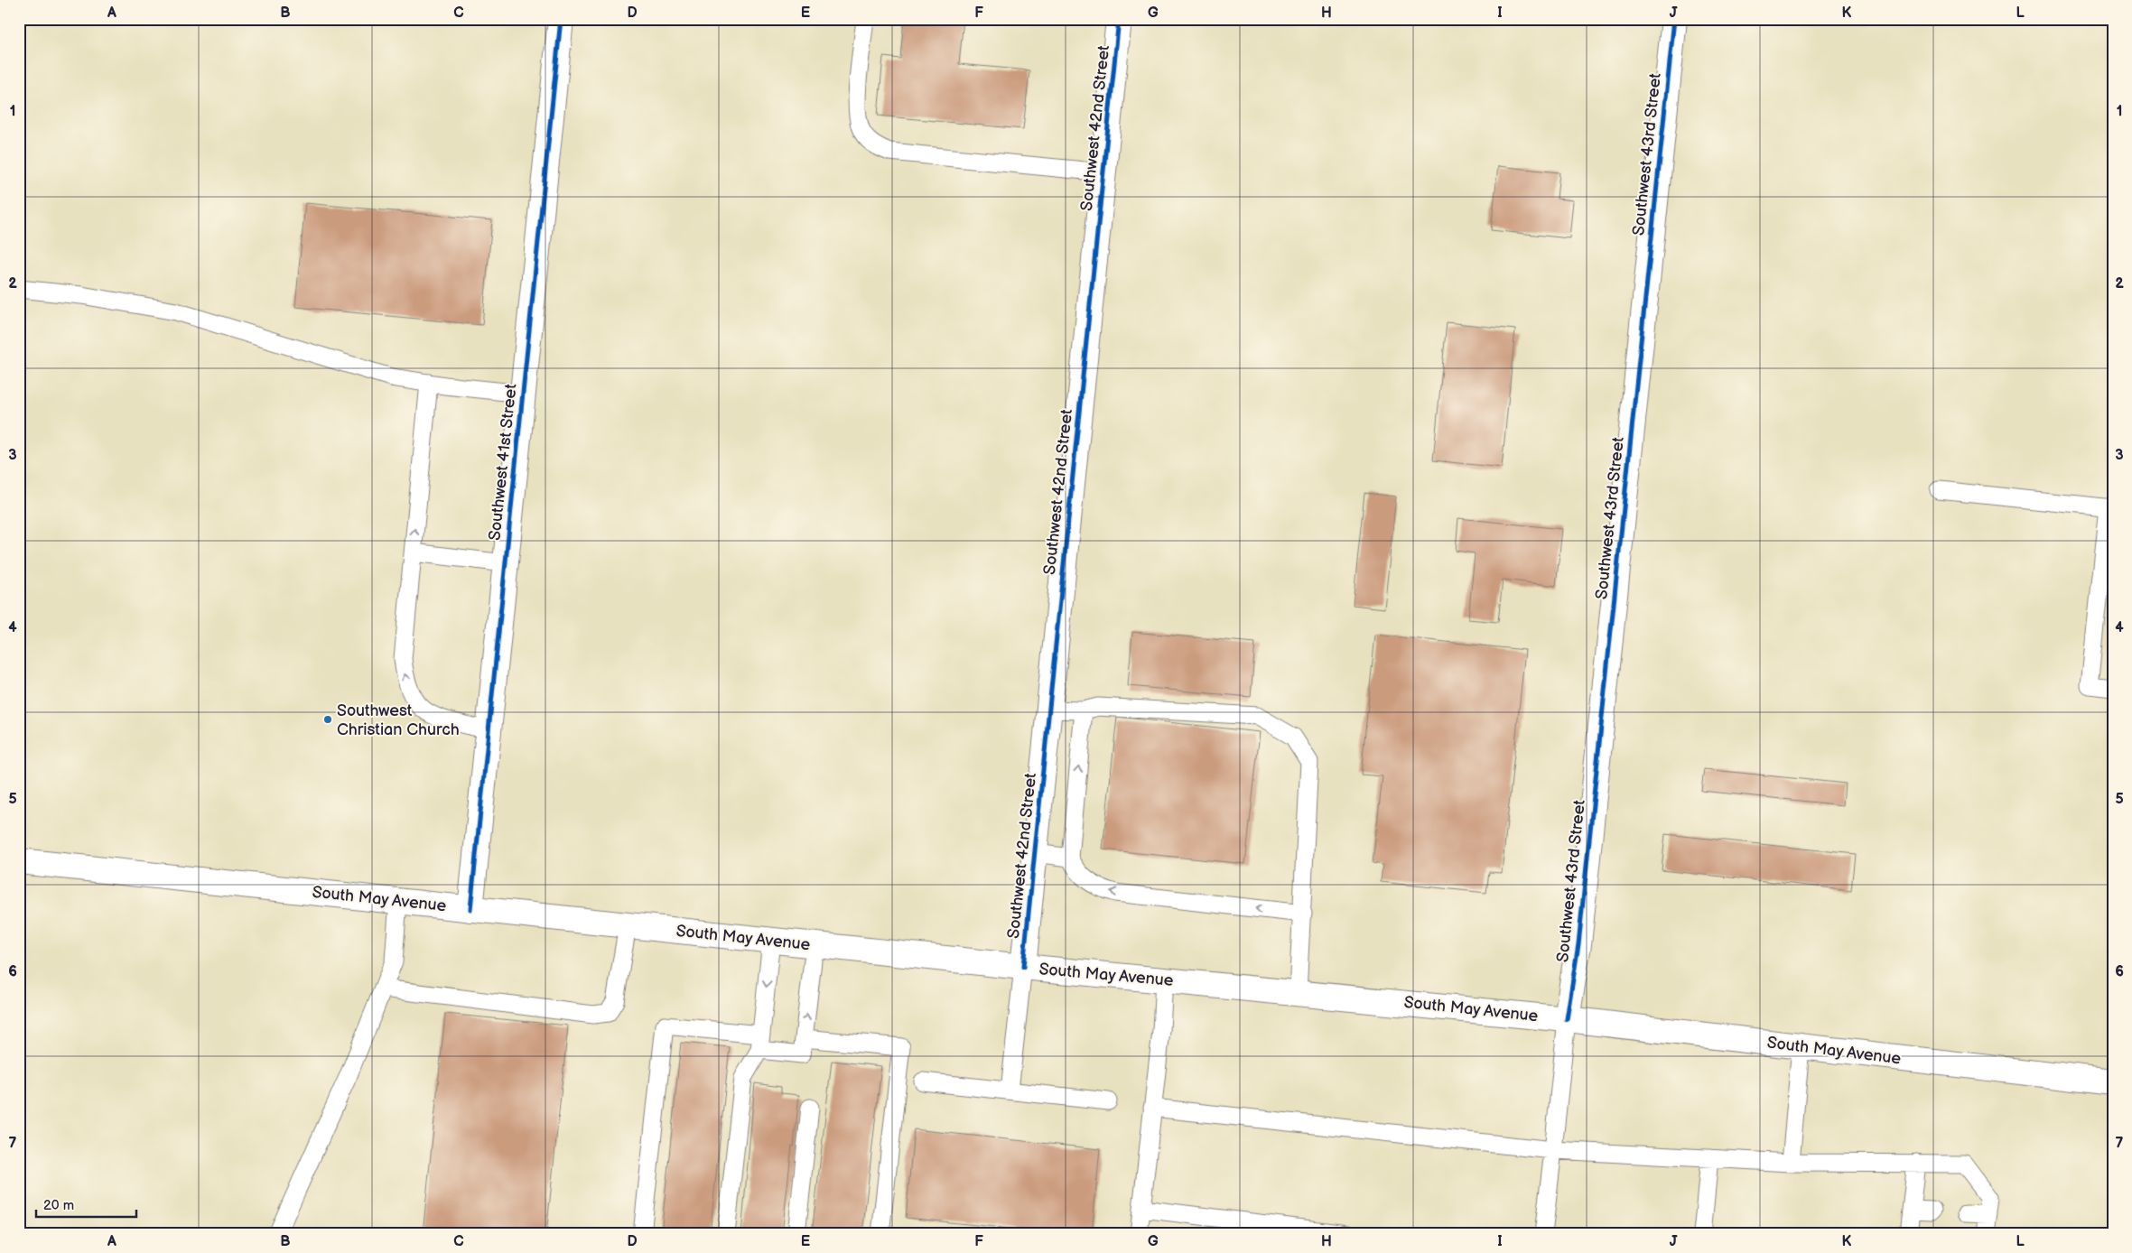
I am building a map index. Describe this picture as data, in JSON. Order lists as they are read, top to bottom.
{
  "streets": {
    "street": [
      "Southwest 42nd Street",
      "Southwest 43rd Street",
      "Southwest 41st Street",
      "South May Avenue"
    ]
  },
  "crossings": [
    ["Southwest 42nd Street", "South May Avenue"],
    ["Southwest 43rd Street", "South May Avenue"],
    ["Southwest 41st Street", "South May Avenue"]
  ],
  "places": ["Southwest Christian Church"],
  "scale_bar": "20 m",
  "grid": {
    "columns": [
      "A",
      "B",
      "C",
      "D",
      "E",
      "F",
      "G",
      "H",
      "I",
      "J",
      "K",
      "L"
    ],
    "rows": [
      "1",
      "2",
      "3",
      "4",
      "5",
      "6",
      "7"
    ]
  }
}
